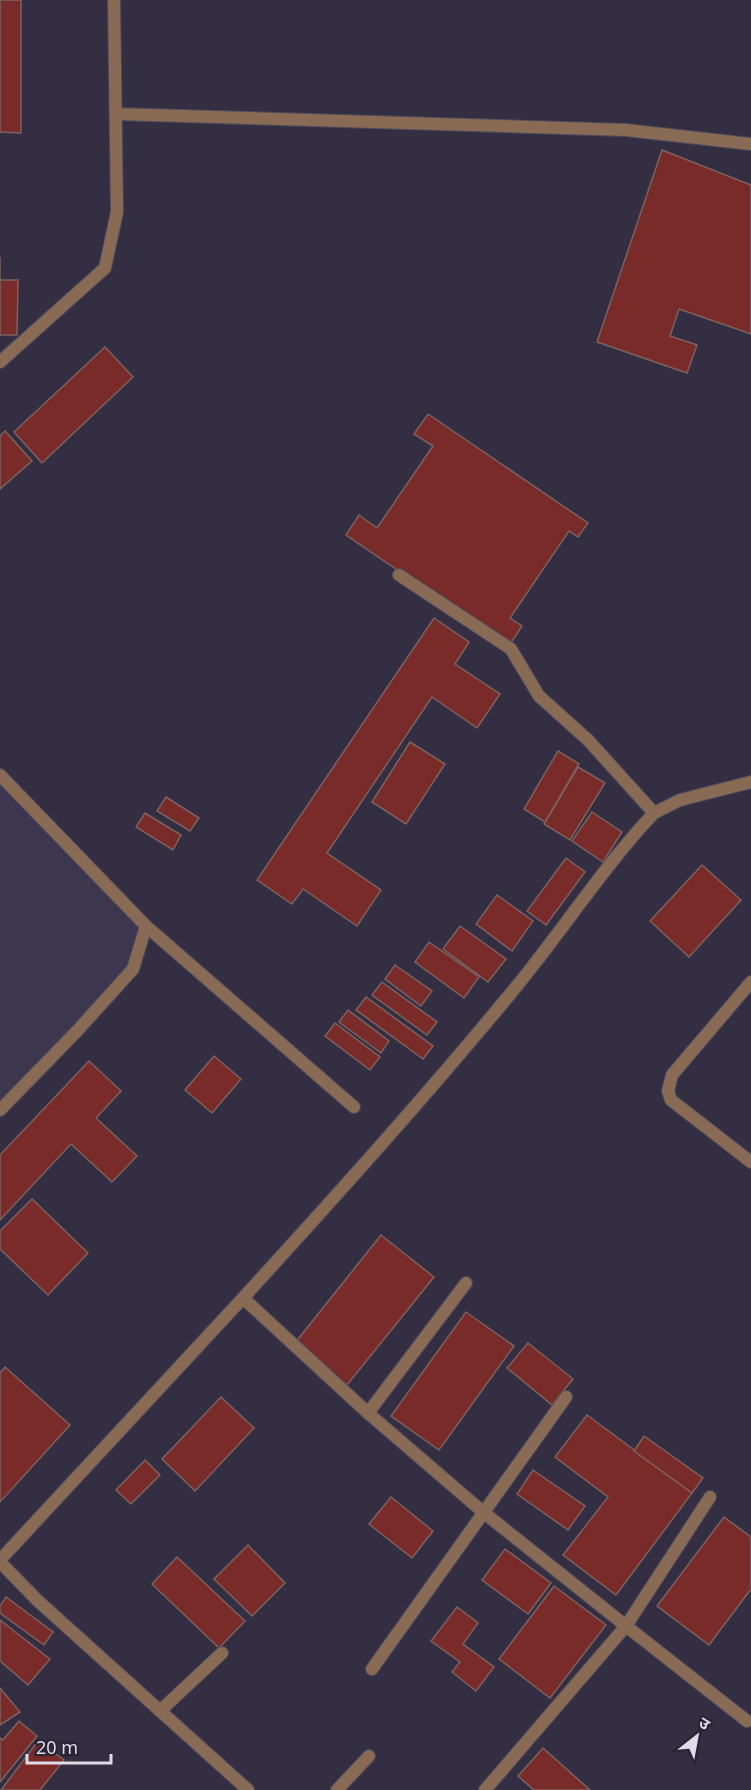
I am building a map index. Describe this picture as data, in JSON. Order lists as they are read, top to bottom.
{
  "scale_bar": "20 m",
  "north": "top right"
}
